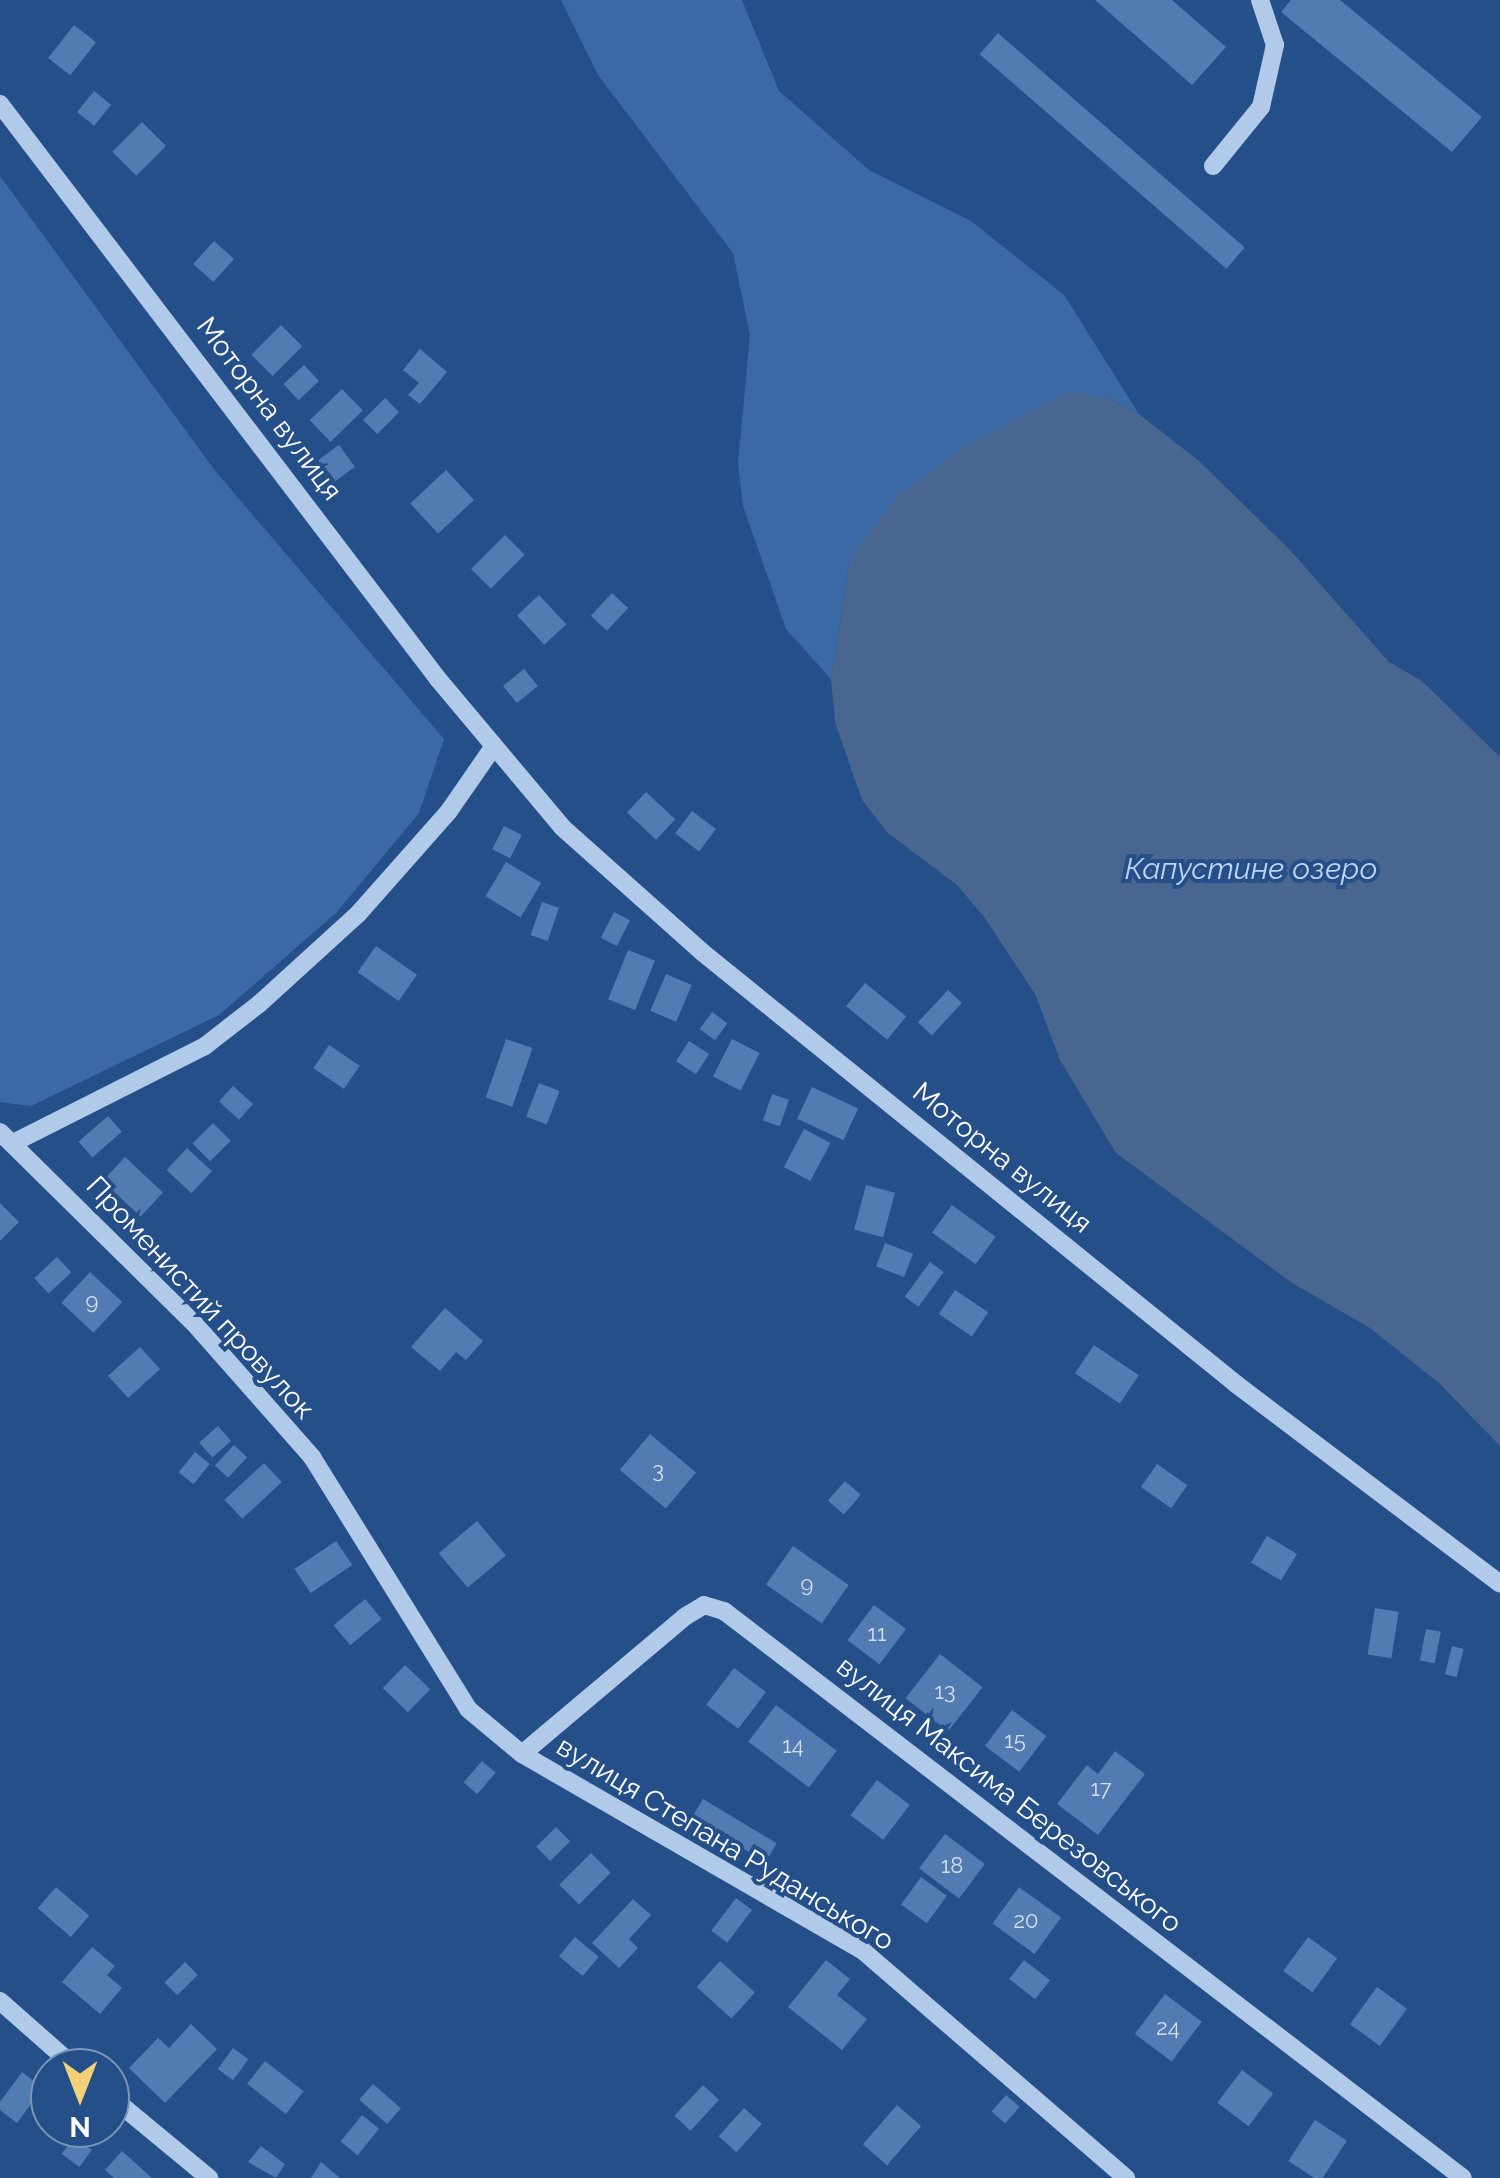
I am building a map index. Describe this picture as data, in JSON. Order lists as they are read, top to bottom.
{
  "streets": {
    "street": [
      "Моторна вулиця",
      "Променистий провулок",
      "вулиця Максима Березовського",
      "вулиця Степана Руданського"
    ]
  },
  "crossings": [
    ["Променистий провулок", "вулиця Максима Березовського"],
    ["Променистий провулок", "вулиця Степана Руданського"],
    ["вулиця Максима Березовського", "вулиця Степана Руданського"]
  ],
  "water": ["Капустине озеро"],
  "house_numbers": [
    "9",
    "3",
    "9",
    "11",
    "13",
    "15",
    "14",
    "17",
    "18",
    "20",
    "24"
  ],
  "north": "bottom"
}
